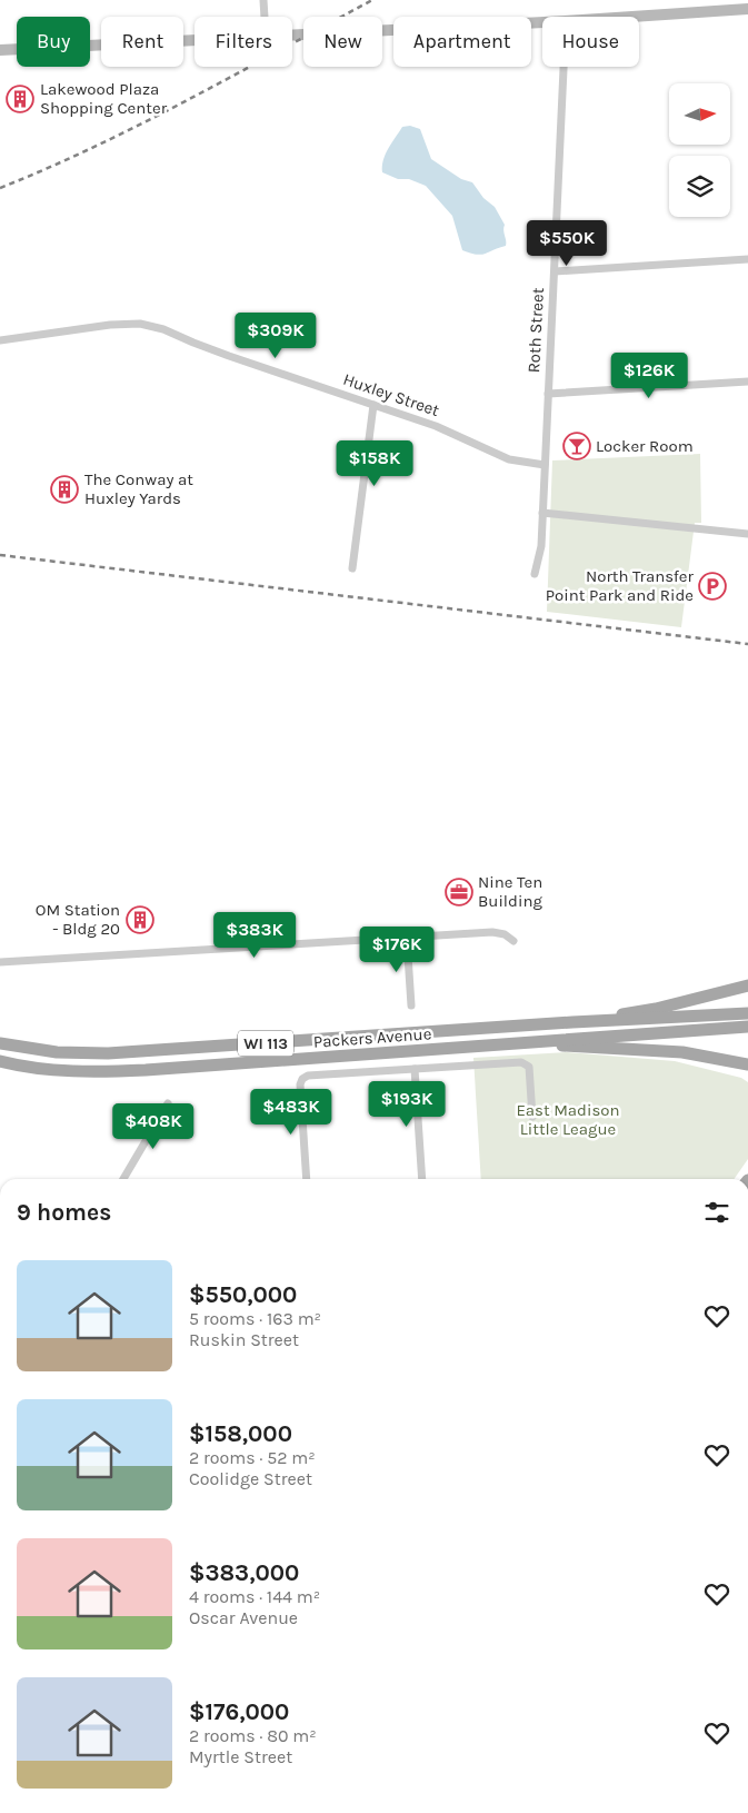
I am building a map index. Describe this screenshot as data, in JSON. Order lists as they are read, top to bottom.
{
  "streets": {
    "main road": ["Packers Avenue", "WI 113"],
    "street": ["Roth Street", "Huxley Street"]
  },
  "crossings": [
    ["Roth Street", "Huxley Street"]
  ],
  "parks": ["East Madison Little League"],
  "places": {
    "building": ["Lakewood Plaza Shopping Center", "The Conway at Huxley Yards", "OM Station - Bldg 20"],
    "bar": ["Locker Room"],
    "parking": ["North Transfer Point Park and Ride"],
    "office": ["Nine Ten Building"]
  },
  "north": "right",
  "page": {
    "chip": [
      "Buy",
      "Rent",
      "Filters",
      "New",
      "Apartment",
      "House"
    ],
    "price": [
      "$550K",
      "$309K",
      "$126K",
      "$158K",
      "$383K",
      "$176K",
      "$193K",
      "$483K",
      "$408K"
    ],
    "heading": "9 homes",
    "list": [
      {
        "name": "$550,000",
        "note": "5 rooms · 163 m² · Ruskin Street"
      },
      {
        "name": "$158,000",
        "note": "2 rooms · 52 m² · Coolidge Street"
      },
      {
        "name": "$383,000",
        "note": "4 rooms · 144 m² · Oscar Avenue"
      },
      {
        "name": "$176,000",
        "note": "2 rooms · 80 m² · Myrtle Street"
      }
    ]
  }
}
